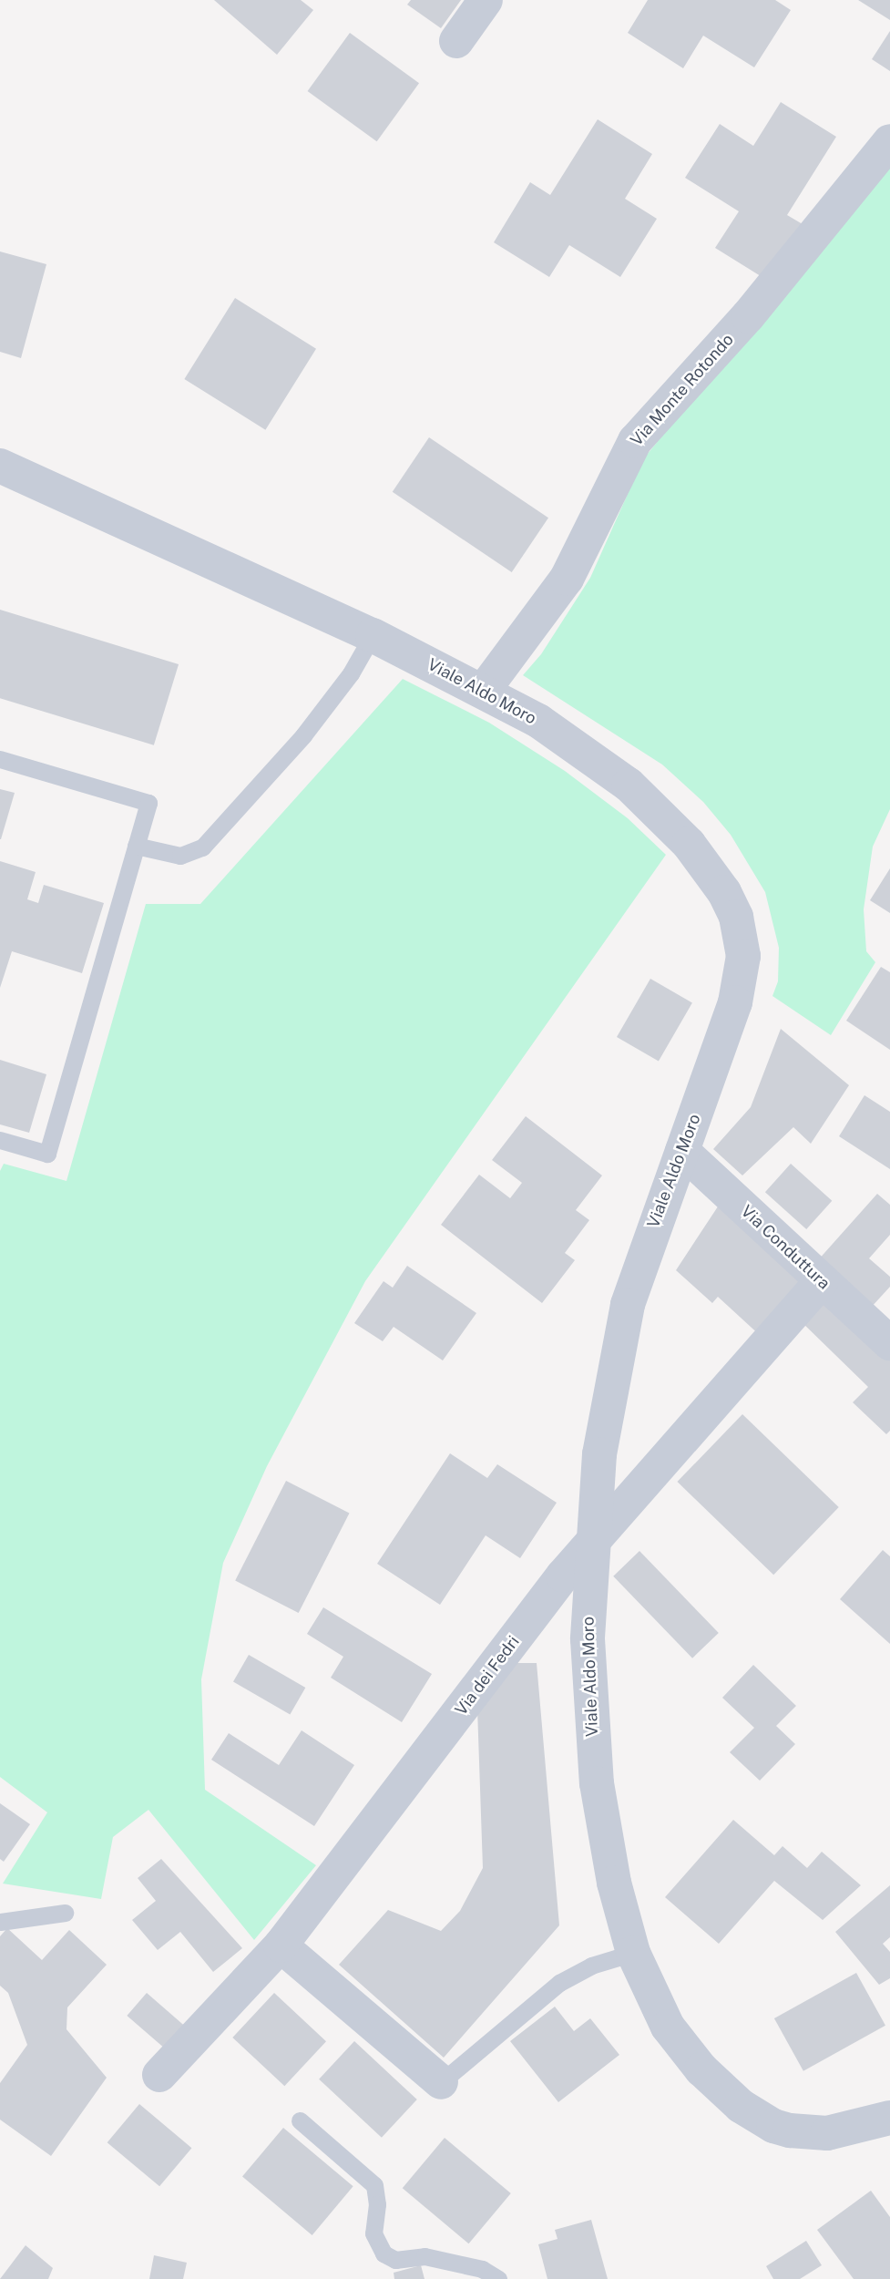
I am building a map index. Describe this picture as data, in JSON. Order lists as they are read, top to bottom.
{
  "streets": {
    "street": [
      "Via Monte Rotondo",
      "Viale Aldo Moro",
      "Via Conduttura",
      "Via dei Fedri"
    ]
  },
  "crossings": [
    ["Via Monte Rotondo", "Viale Aldo Moro"],
    ["Viale Aldo Moro", "Via Conduttura"],
    ["Viale Aldo Moro", "Via dei Fedri"],
    ["Via Conduttura", "Via dei Fedri"]
  ]
}
